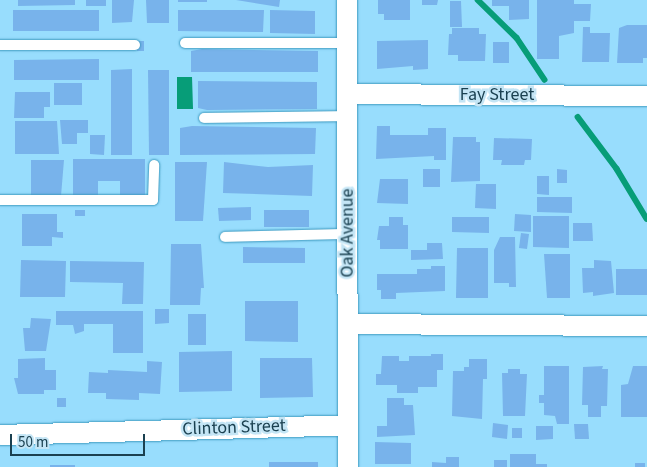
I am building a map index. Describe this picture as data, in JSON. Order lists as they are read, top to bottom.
{
  "streets": {
    "street": ["Fay Street", "Oak Avenue", "Clinton Street"]
  },
  "crossings": [
    ["Fay Street", "Oak Avenue"],
    ["Oak Avenue", "Clinton Street"]
  ],
  "scale_bar": "50 m"
}
